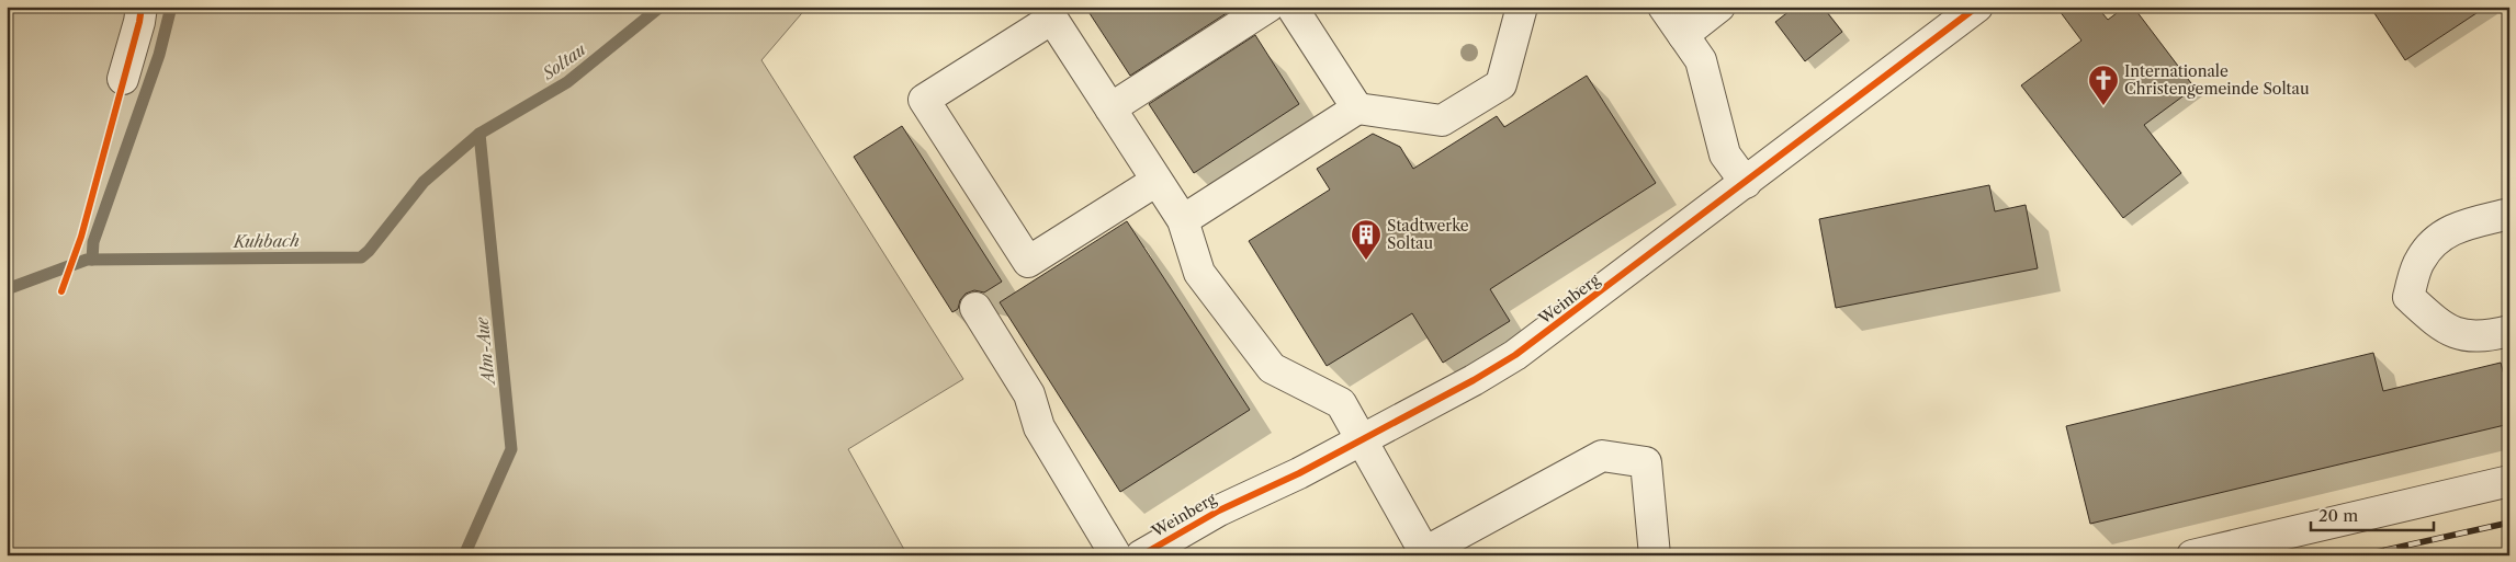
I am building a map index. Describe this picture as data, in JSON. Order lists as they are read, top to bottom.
{
  "streets": {
    "street": ["Weinberg"]
  },
  "water": ["Soltau", "Kuhbach", "Alm-Aue"],
  "places": {
    "church": ["Internationale Christengemeinde Soltau"],
    "building": ["Stadtwerke Soltau"]
  },
  "scale_bar": "20 m"
}
